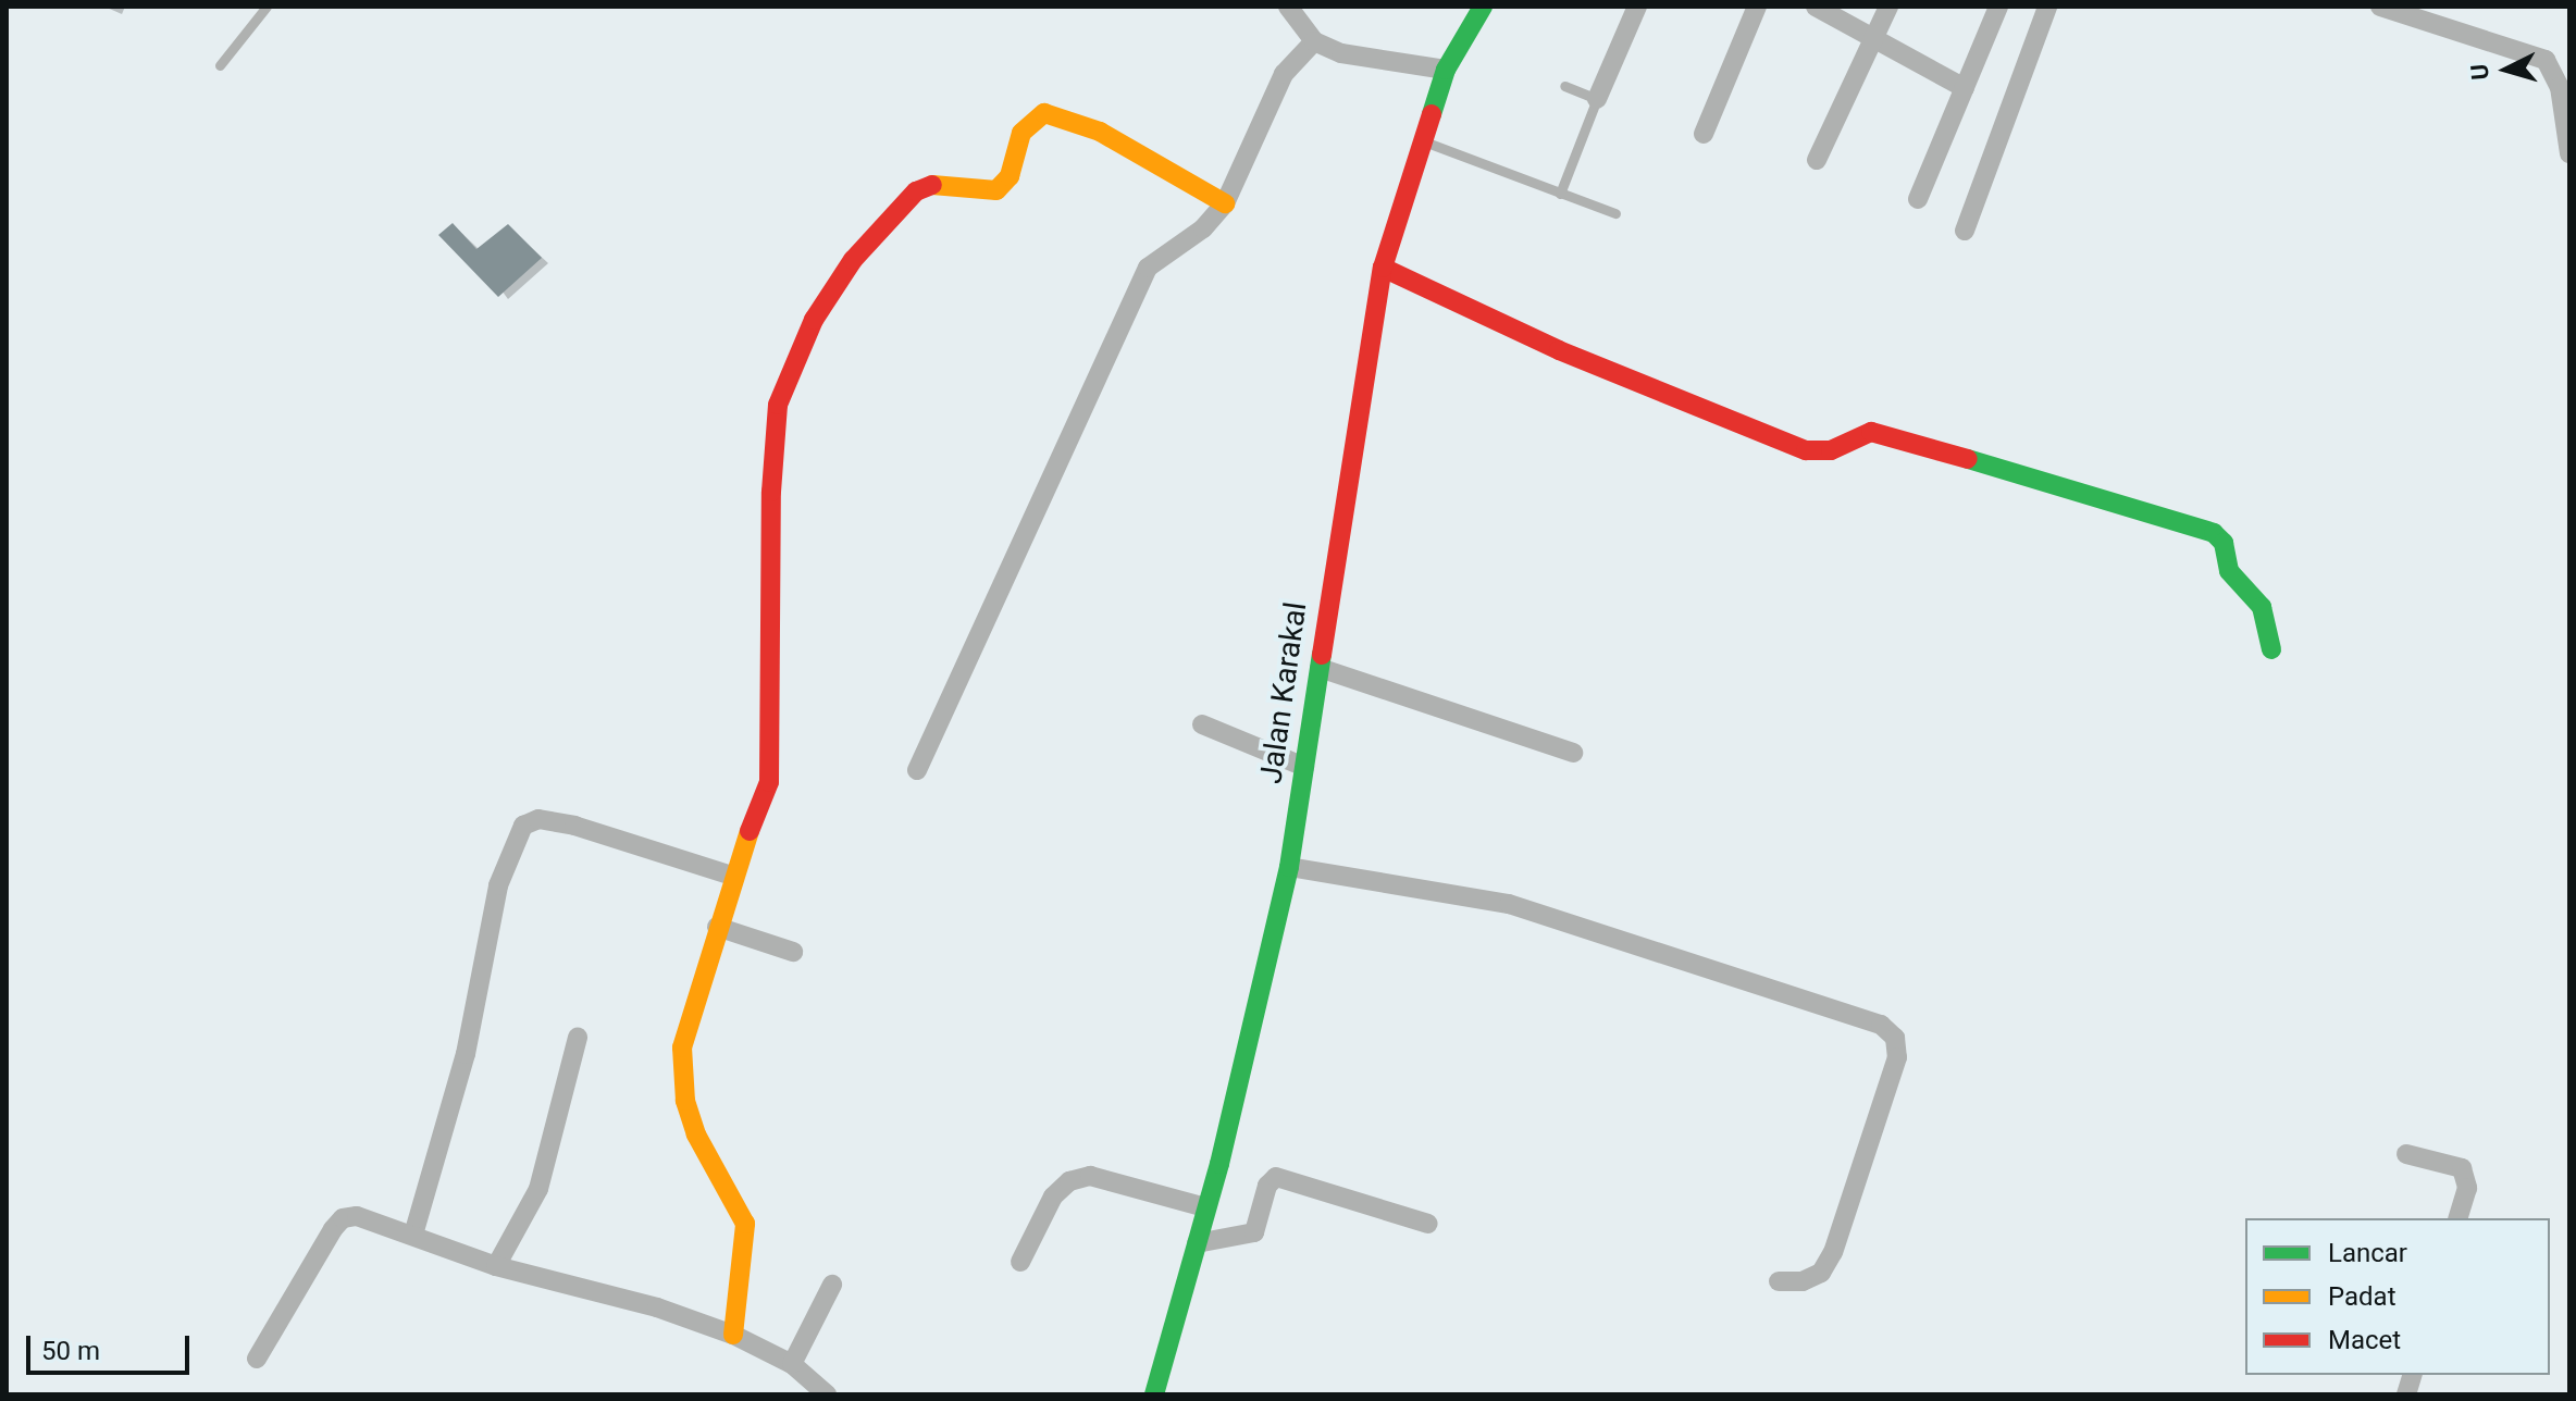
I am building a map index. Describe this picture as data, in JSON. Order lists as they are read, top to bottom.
{
  "streets": {
    "street": ["Jalan Karakal"]
  },
  "legend": ["Lancar", "Padat", "Macet"],
  "scale_bar": "50 m",
  "north": "left"
}
